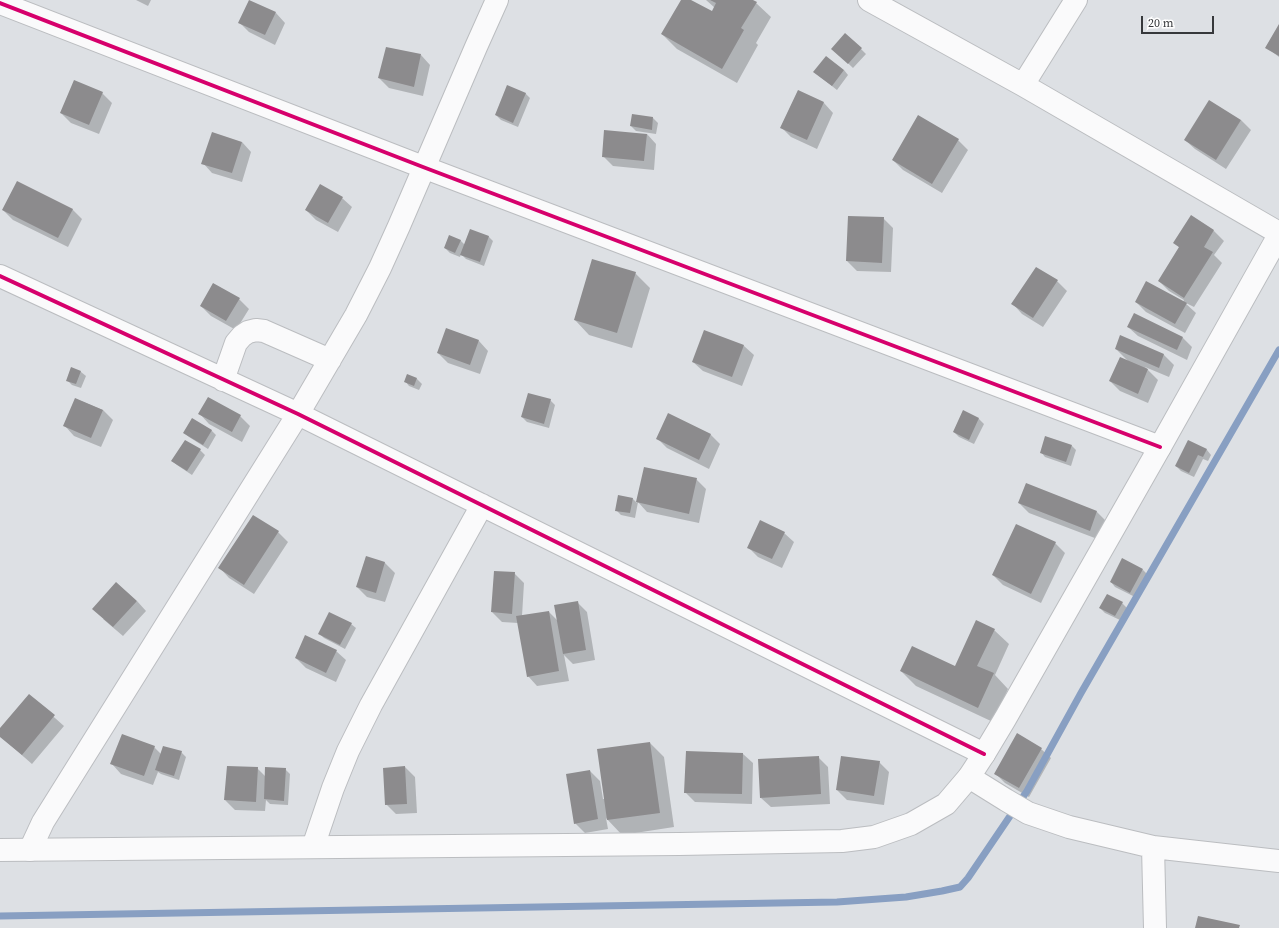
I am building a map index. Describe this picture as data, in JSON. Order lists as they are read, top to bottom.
{
  "scale_bar": "20 m"
}
